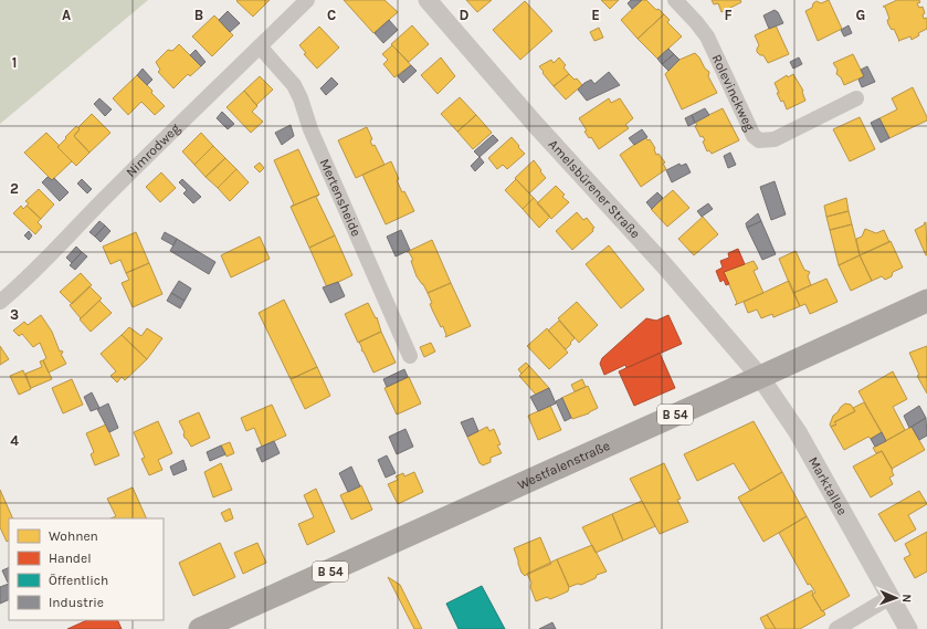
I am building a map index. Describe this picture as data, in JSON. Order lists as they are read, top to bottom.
{
  "streets": {
    "main road": ["B 54", "Westfalenstraße"],
    "street": [
      "Rolevinckweg",
      "Nimrodweg",
      "Amelsbürener Straße",
      "Mertensheide",
      "Marktallee"
    ]
  },
  "crossings": [
    ["Nimrodweg", "Mertensheide"],
    ["Amelsbürener Straße", "Westfalenstraße"],
    ["Amelsbürener Straße", "Marktallee"],
    ["Westfalenstraße", "Marktallee"]
  ],
  "legend": [
    "Wohnen",
    "Handel",
    "Öffentlich",
    "Industrie"
  ],
  "north": "right",
  "grid": {
    "columns": [
      "A",
      "B",
      "C",
      "D",
      "E",
      "F",
      "G"
    ],
    "rows": [
      "1",
      "2",
      "3",
      "4"
    ]
  }
}
